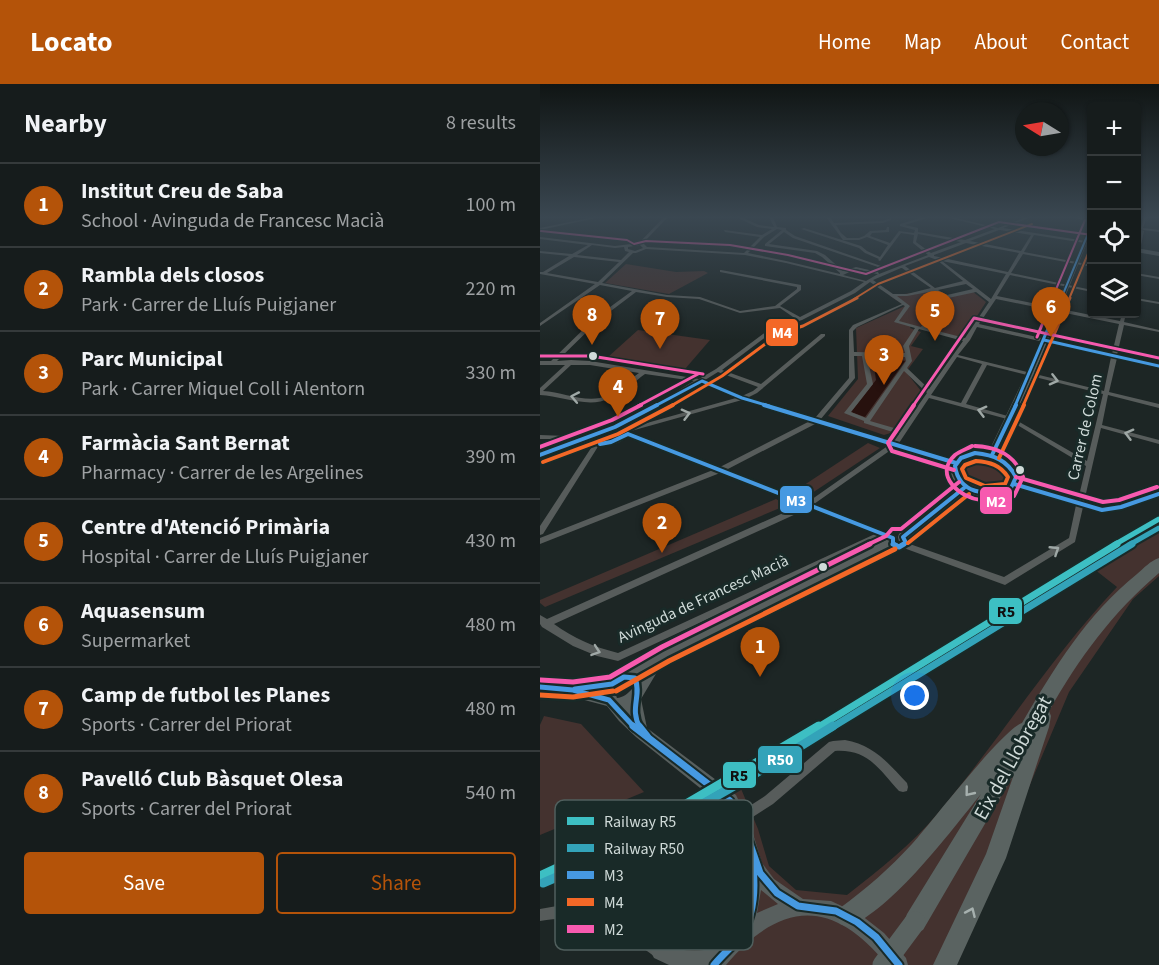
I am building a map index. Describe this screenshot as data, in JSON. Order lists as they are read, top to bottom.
{
  "streets": {
    "highway": ["Eix del Llobregat"],
    "street": ["Carrer de Colom", "Avinguda de Francesc Macià"]
  },
  "crossings": [
    ["Carrer de Colom", "Avinguda de Francesc Macià"]
  ],
  "one_way": ["Carrer de Colom"],
  "lines": [
    "transit line M3",
    "transit line M4",
    "transit line M2",
    "rail line R5",
    "rail line R50"
  ],
  "legend": [
    "Railway R5",
    "Railway R50",
    "M3",
    "M4",
    "M2"
  ],
  "north": "left",
  "page": {
    "header": "Locato",
    "nav": [
      "Home",
      "Map",
      "About",
      "Contact"
    ],
    "heading": ["Nearby", "8 results"],
    "map_buttons": ["+", "−"],
    "list": [
      {
        "mark": "1",
        "name": "Institut Creu de Saba",
        "note": "School · Avinguda de Francesc Macià",
        "value": "100 m"
      },
      {
        "mark": "2",
        "name": "Rambla dels closos",
        "note": "Park · Carrer de Lluís Puigjaner",
        "value": "220 m"
      },
      {
        "mark": "3",
        "name": "Parc Municipal",
        "note": "Park · Carrer Miquel Coll i Alentorn",
        "value": "330 m"
      },
      {
        "mark": "4",
        "name": "Farmàcia Sant Bernat",
        "note": "Pharmacy · Carrer de les Argelines",
        "value": "390 m"
      },
      {
        "mark": "5",
        "name": "Centre d'Atenció Primària",
        "note": "Hospital · Carrer de Lluís Puigjaner",
        "value": "430 m"
      },
      {
        "mark": "6",
        "name": "Aquasensum",
        "note": "Supermarket",
        "value": "480 m"
      },
      {
        "mark": "7",
        "name": "Camp de futbol les Planes",
        "note": "Sports · Carrer del Priorat",
        "value": "480 m"
      },
      {
        "mark": "8",
        "name": "Pavelló Club Bàsquet Olesa",
        "note": "Sports · Carrer del Priorat",
        "value": "540 m"
      }
    ],
    "pins": [
      "6",
      "5",
      "8",
      "7",
      "3",
      "4",
      "2",
      "1"
    ],
    "buttons": ["Save", "Share"]
  }
}
